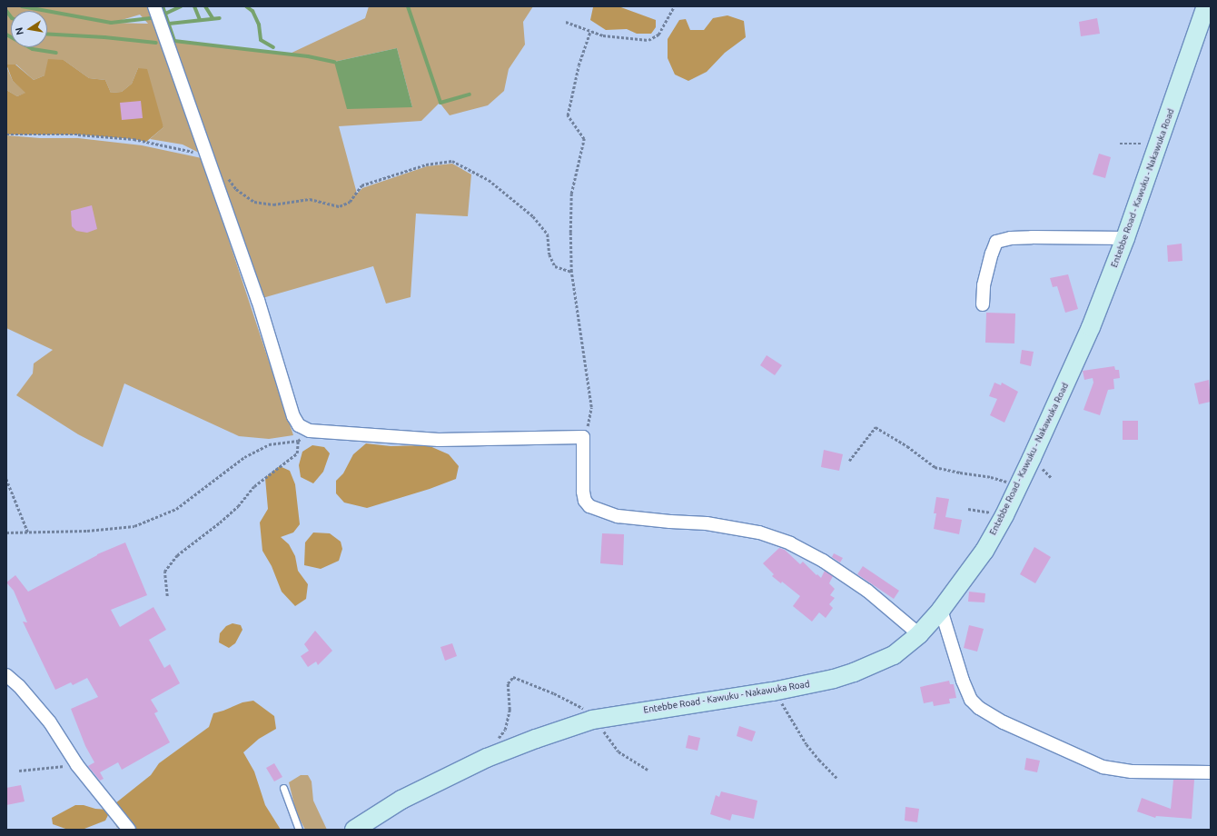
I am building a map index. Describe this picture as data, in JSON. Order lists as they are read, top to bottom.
{
  "streets": {
    "main road": ["Entebbe Road - Kawuku - Nakawuka Road"]
  },
  "north": "left"
}
